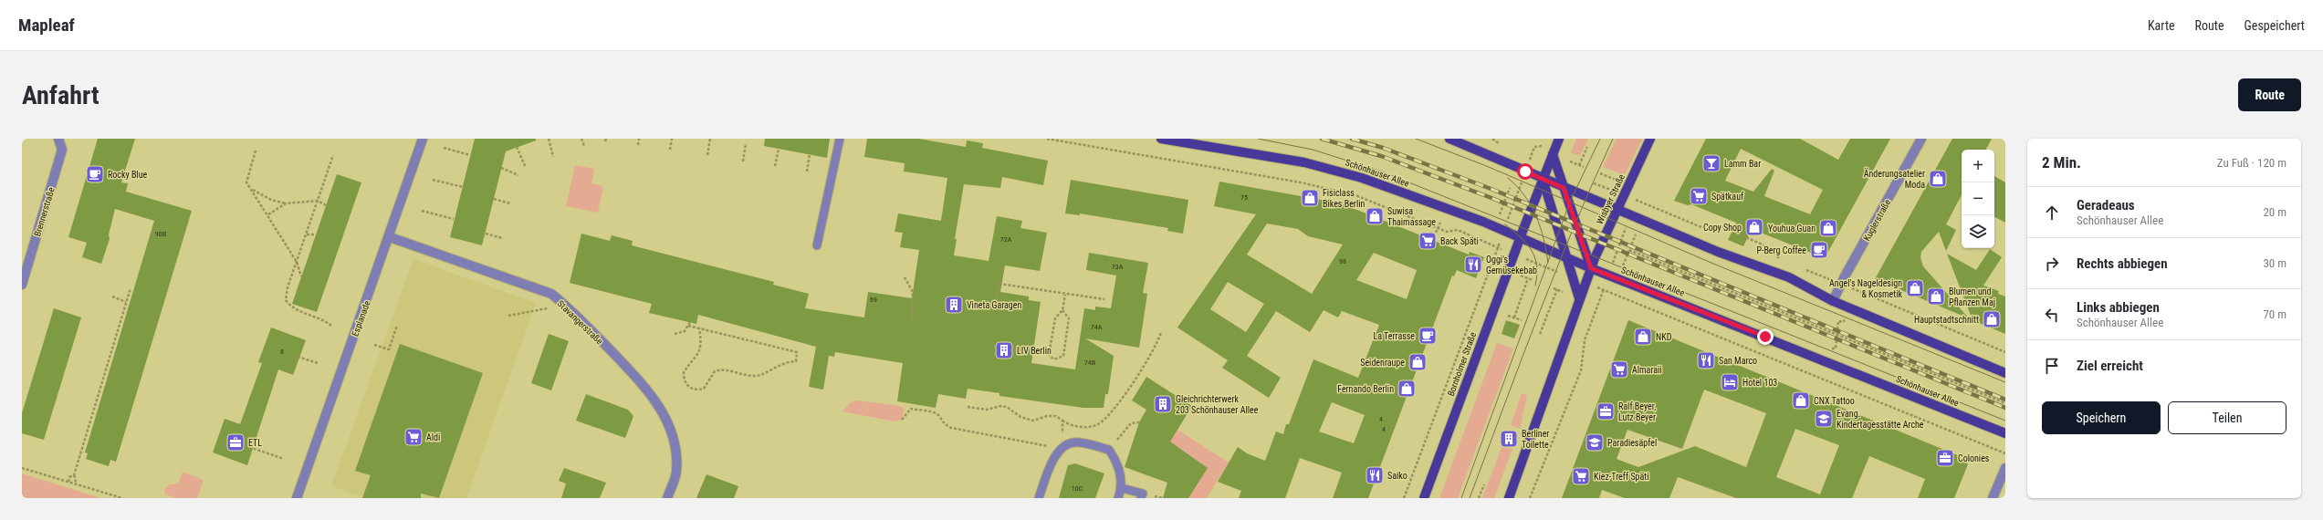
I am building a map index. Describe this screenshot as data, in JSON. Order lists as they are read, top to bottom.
{
  "streets": {
    "main road": ["Schönhauser Allee", "Wisbyer Straße", "Bornholmer Straße"],
    "street": [
      "Brennerstraße",
      "Kuglerstraße",
      "Esplanade",
      "Stavangerstraße"
    ]
  },
  "crossings": [
    ["Schönhauser Allee", "Wisbyer Straße"],
    ["Schönhauser Allee", "Bornholmer Straße"],
    ["Esplanade", "Stavangerstraße"]
  ],
  "places": {
    "bar": ["Lamm Bar"],
    "cafe": ["Rocky Blue", "P-Berg Coffee", "La Terrasse"],
    "shop": [
      "Änderungsatelier Moda",
      "Fisiclass Bikes Berlin",
      "Suwisa Thaimassage",
      "Copy Shop",
      "Youhua Guan",
      "Angel's Nageldesign & Kosmetik",
      "Blumen und Pflanzen Maj",
      "Hauptstadtschnitt",
      "NKD",
      "Seidenraupe",
      "Fernando Berlin",
      "CNX Tattoo"
    ],
    "supermarket": [
      "Spätkauf",
      "Back Späti",
      "Almaraii",
      "Aldi",
      "Kiez-Treff Späti"
    ],
    "restaurant": ["Oggi's Gemüsekebab", "San Marco", "Saiko"],
    "building": [
      "Vineta Garagen",
      "LIV Berlin",
      "Gleichrichterwerk 203 Schönhauser Allee",
      "Berliner Toilette"
    ],
    "hotel": ["Hotel 103"],
    "office": ["Ralf Beyer, Lutz Beyer", "ETL", "Colonies"],
    "school or university": ["Evang. Kindertagesstätte Arche", "Paradiesäpfel"]
  },
  "house_numbers": [
    "75",
    "90B",
    "72A",
    "98",
    "73A",
    "69",
    "74A",
    "8",
    "74B",
    "4",
    "4",
    "10C"
  ],
  "page": {
    "header": "Mapleaf",
    "nav": ["Karte", "Route", "Gespeichert"],
    "buttons": [
      "Route",
      ["Speichern", "Teilen"]
    ],
    "title": "Anfahrt",
    "heading": ["2 Min.", "Zu Fuß · 120 m"],
    "map_buttons": ["+", "−"],
    "list": [
      ["Geradeaus", "Schönhauser Allee", "20 m"],
      ["Rechts abbiegen", "30 m"],
      ["Links abbiegen", "Schönhauser Allee", "70 m"],
      "Ziel erreicht"
    ]
  }
}
